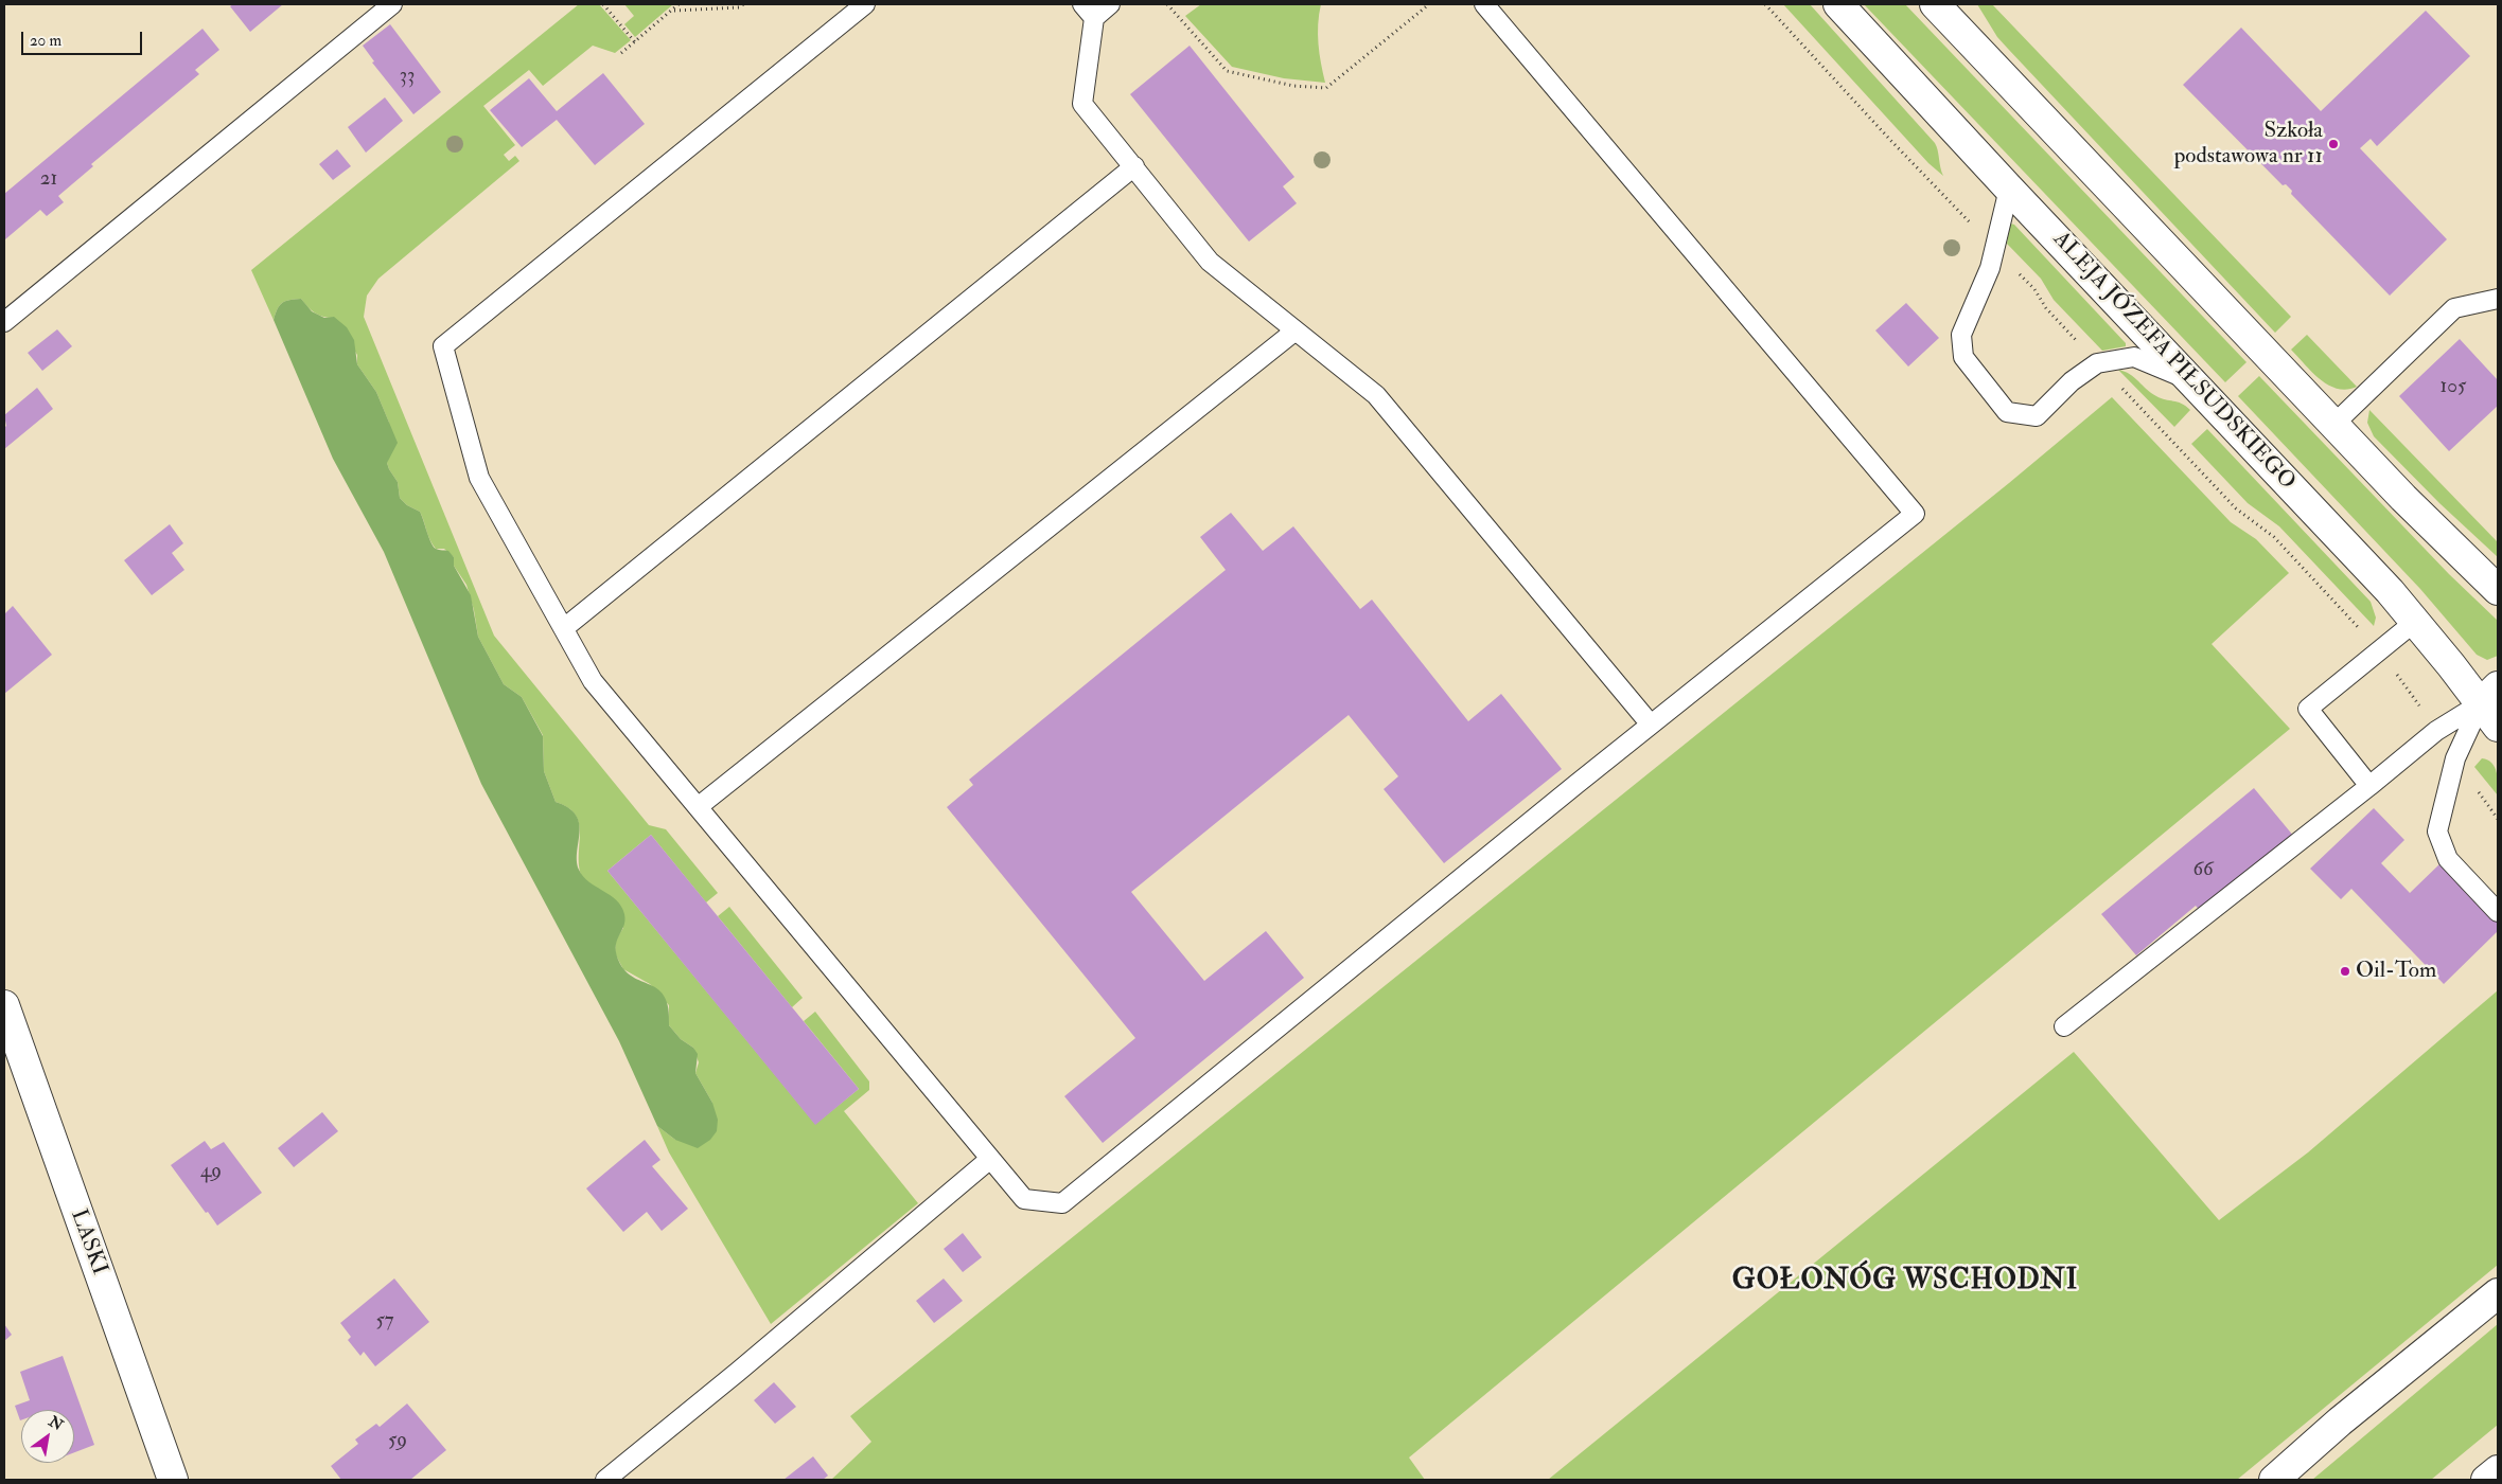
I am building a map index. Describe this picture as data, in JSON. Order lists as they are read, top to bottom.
{
  "streets": {
    "main road": ["ALEJA JÓZEFA PIŁSUDSKIEGO", "LASKI"]
  },
  "districts": ["GOŁONÓG WSCHODNI"],
  "places": ["Szkoła podstawowa nr 11", "Oil-Tom"],
  "house_numbers": [
    "33",
    "21",
    "105",
    "66",
    "49",
    "57",
    "59"
  ],
  "scale_bar": "20 m",
  "north": "top right"
}
